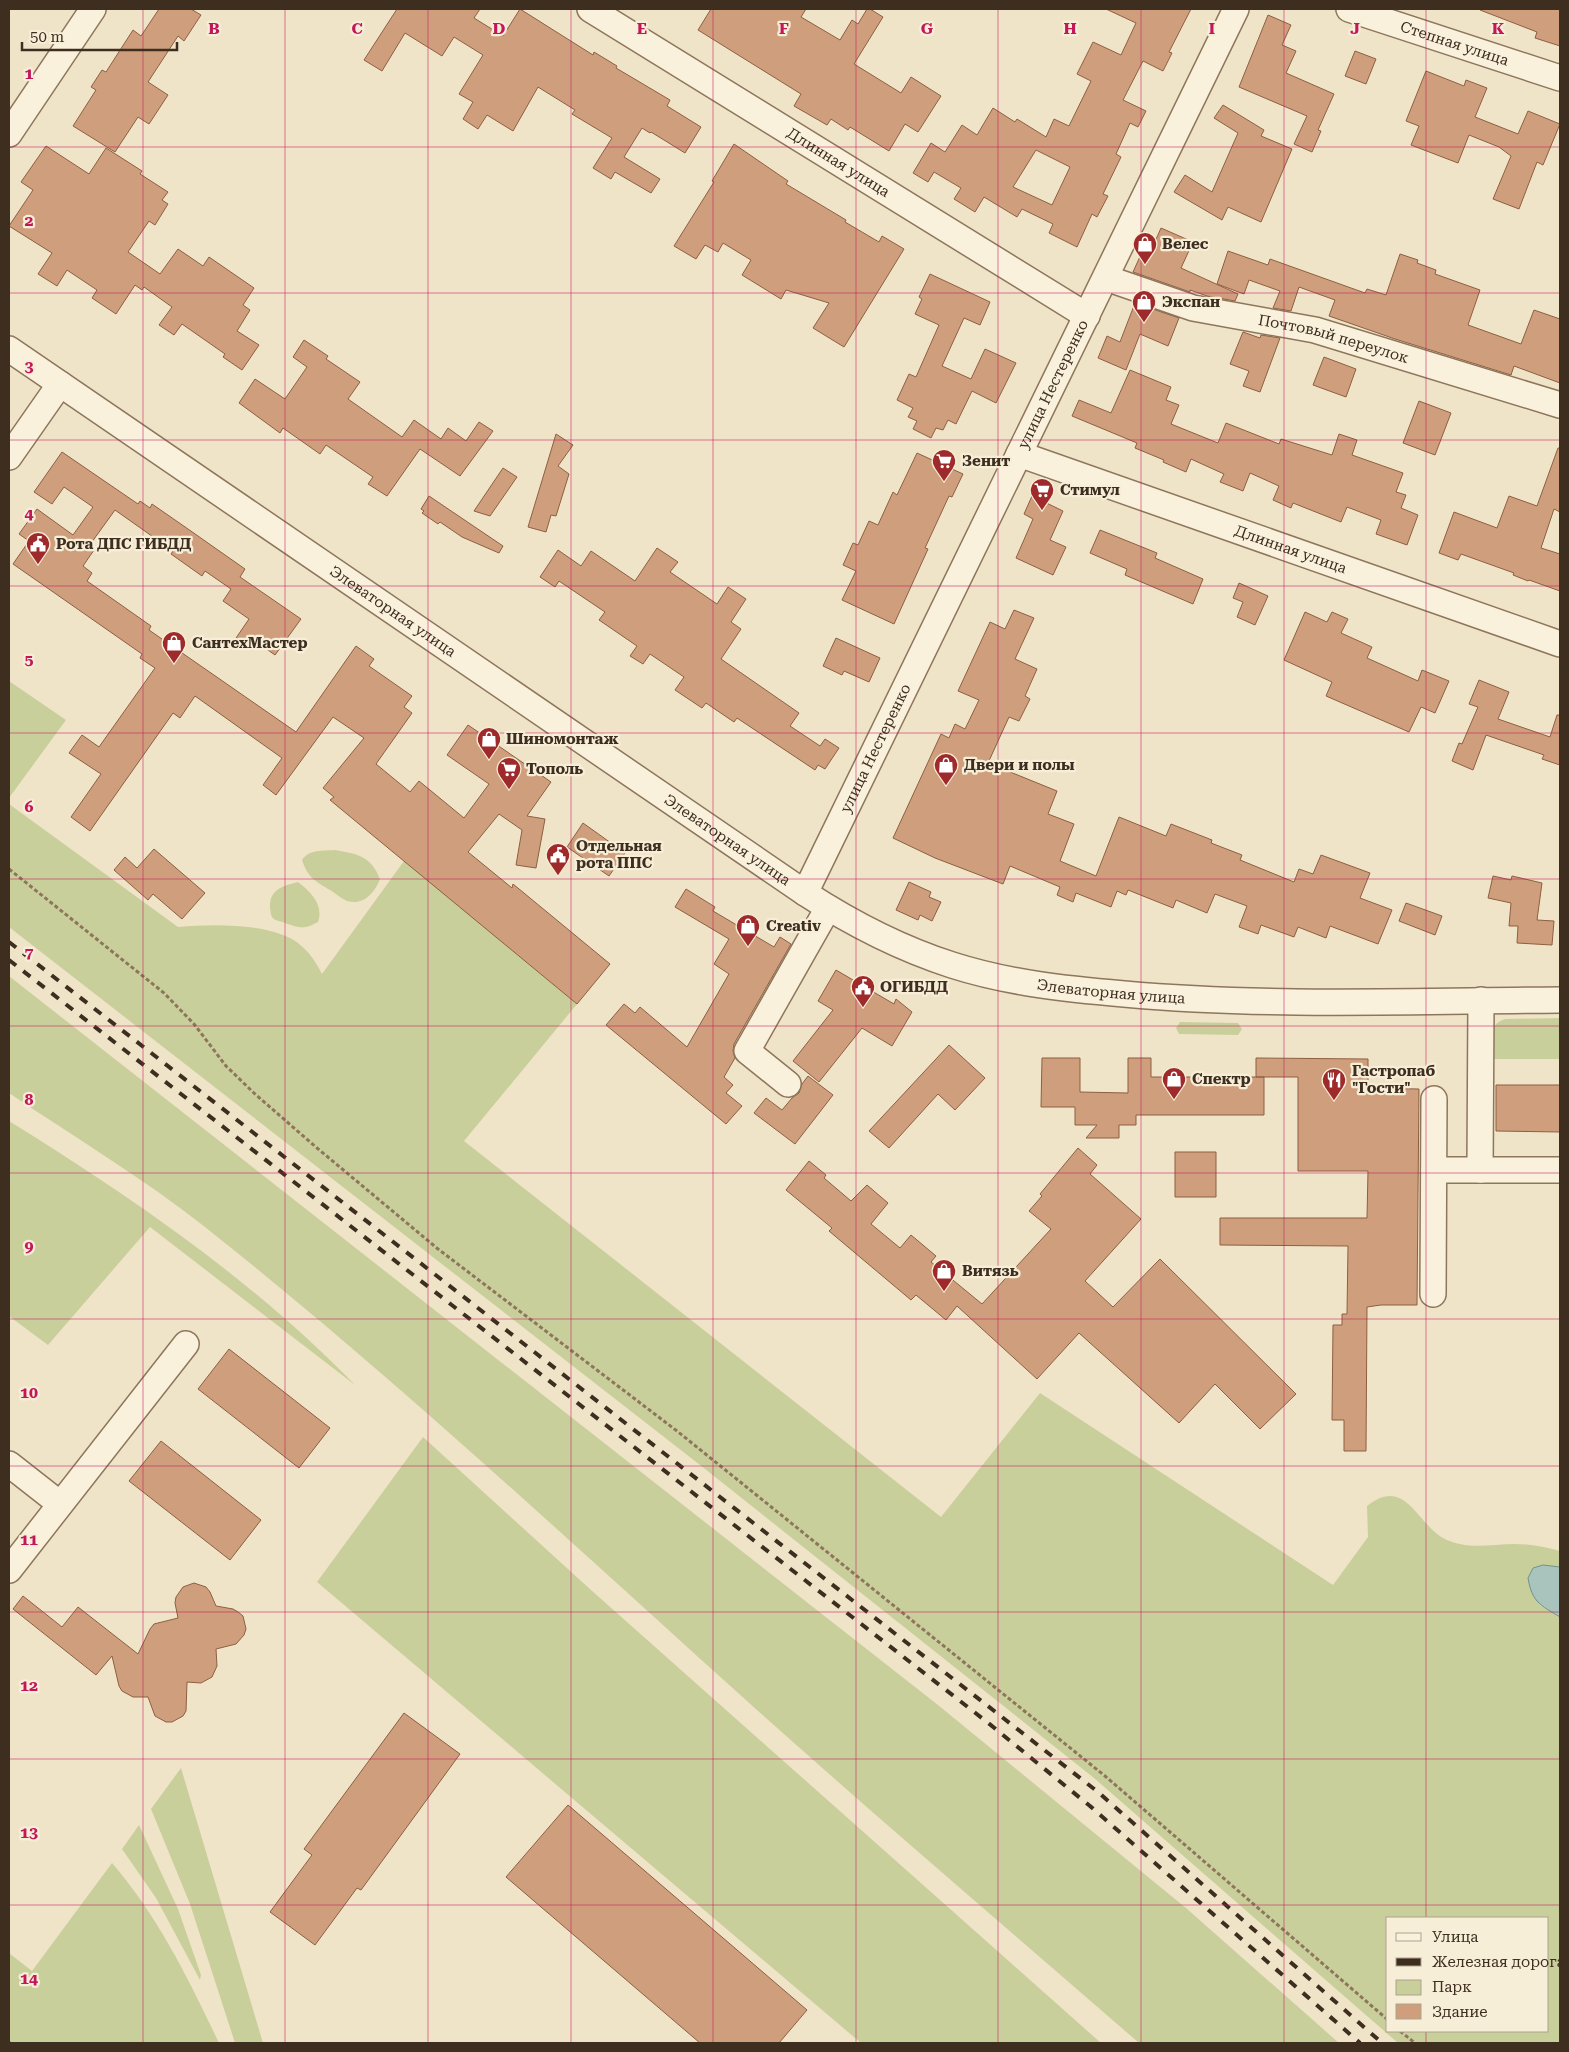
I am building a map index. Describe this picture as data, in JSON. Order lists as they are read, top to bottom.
{
  "streets": {
    "street": [
      "Степная улица",
      "Длинная улица",
      "Почтовый переулок",
      "улица Нестеренко",
      "Элеваторная улица"
    ]
  },
  "crossings": [
    ["Длинная улица", "улица Нестеренко"],
    ["Почтовый переулок", "улица Нестеренко"],
    ["улица Нестеренко", "Элеваторная улица"]
  ],
  "places": {
    "shop": [
      "Велес",
      "Экспан",
      "СантехМастер",
      "Шиномонтаж",
      "Двери и полы",
      "Creativ",
      "Спектр",
      "Витязь"
    ],
    "supermarket": ["Зенит", "Стимул", "Тополь"],
    "public building": ["Рота ДПС ГИБДД", "Отдельная рота ППС", "ОГИБДД"],
    "restaurant": ["Гастропаб \"Гости\""]
  },
  "legend": [
    "Улица",
    "Железная дорога",
    "Парк",
    "Здание"
  ],
  "scale_bar": "50 m",
  "grid": {
    "columns": [
      "B",
      "C",
      "D",
      "E",
      "F",
      "G",
      "H",
      "I",
      "J",
      "K"
    ],
    "rows": [
      "1",
      "2",
      "3",
      "4",
      "5",
      "6",
      "7",
      "8",
      "9",
      "10",
      "11",
      "12",
      "13",
      "14"
    ]
  }
}
